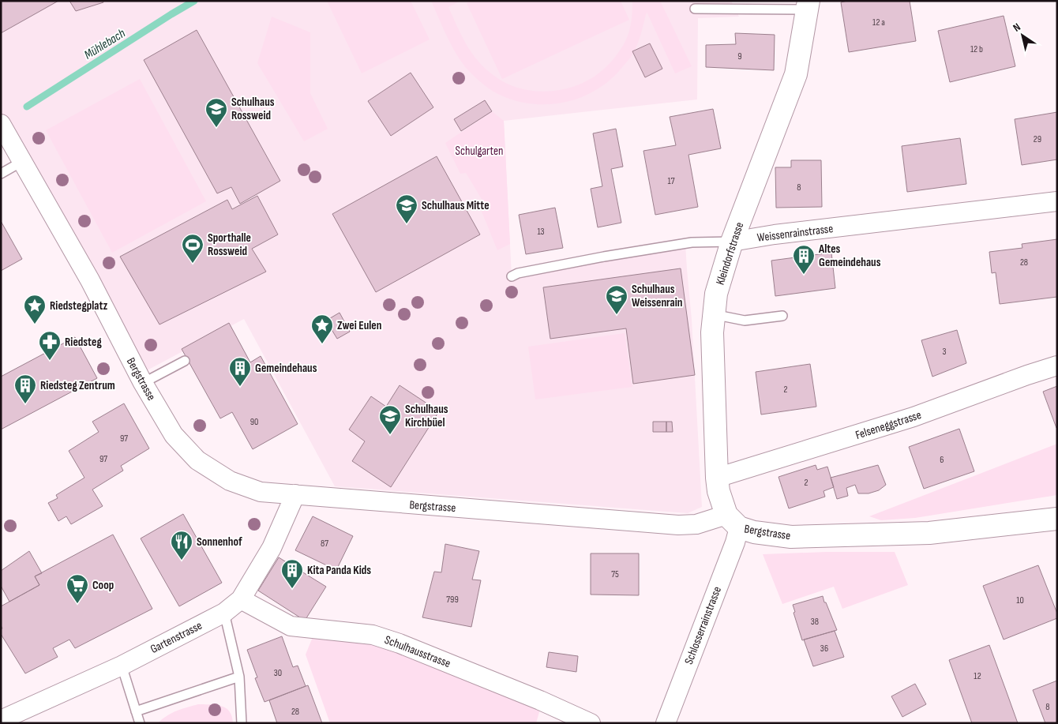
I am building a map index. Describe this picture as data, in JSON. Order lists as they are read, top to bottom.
{
  "streets": {
    "street": [
      "Weissenrainstrasse",
      "Kleindorfstrasse",
      "Bergstrasse",
      "Felseneggstrasse",
      "Schlosserrainstrasse",
      "Gartenstrasse",
      "Schulhausstrasse"
    ]
  },
  "crossings": [
    ["Weissenrainstrasse", "Kleindorfstrasse"],
    ["Kleindorfstrasse", "Bergstrasse"],
    ["Kleindorfstrasse", "Felseneggstrasse"],
    ["Kleindorfstrasse", "Schlosserrainstrasse"],
    ["Bergstrasse", "Schlosserrainstrasse"],
    ["Bergstrasse", "Gartenstrasse"],
    ["Gartenstrasse", "Schulhausstrasse"]
  ],
  "water": ["Mühlebach"],
  "parks": ["Schulgarten"],
  "places": {
    "school or university": [
      "Schulhaus Rossweid",
      "Schulhaus Mitte",
      "Schulhaus Weissenrain",
      "Schulhaus Kirchbüel"
    ],
    "sports": ["Sporthalle Rossweid"],
    "building": [
      "Altes Gemeindehaus",
      "Gemeindehaus",
      "Riedsteg Zentrum",
      "Kita Panda Kids"
    ],
    "place": ["Riedstegplatz", "Zwei Eulen"],
    "pharmacy": ["Riedsteg"],
    "restaurant": ["Sonnenhof"],
    "supermarket": ["Coop"]
  },
  "house_numbers": [
    "12 a",
    "12 b",
    "9",
    "29",
    "17",
    "8",
    "13",
    "28",
    "3",
    "2",
    "90",
    "97",
    "97",
    "6",
    "2",
    "87",
    "75",
    "799",
    "10",
    "38",
    "36",
    "30",
    "12",
    "8",
    "28"
  ],
  "north": "top left"
}
